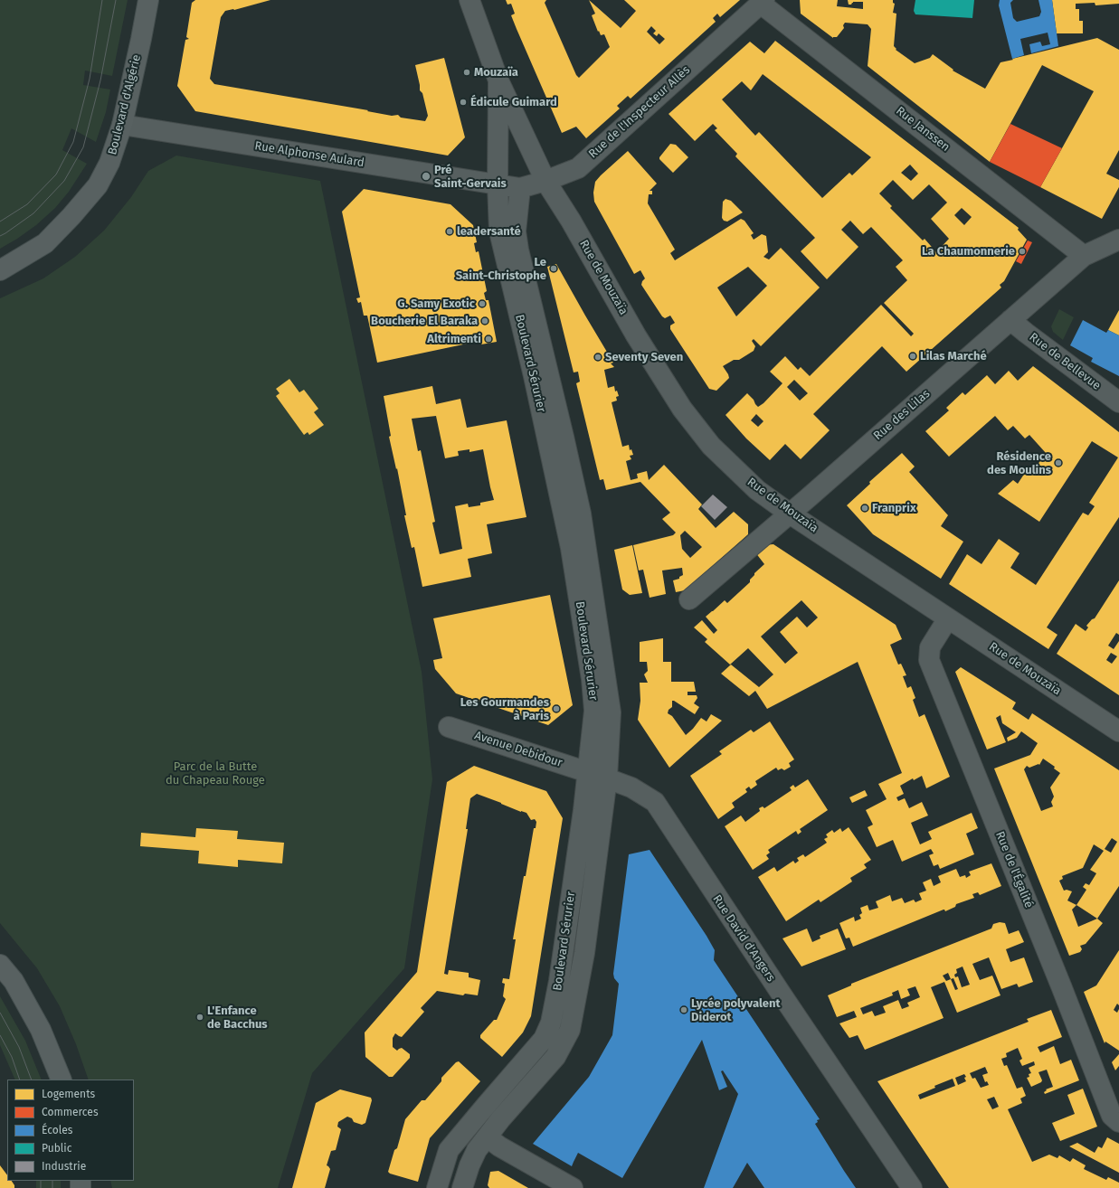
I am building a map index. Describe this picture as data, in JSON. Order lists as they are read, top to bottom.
{
  "streets": {
    "main road": ["Boulevard d'Algérie"],
    "street": [
      "Rue de l'Inspecteur Allès",
      "Rue Janssen",
      "Rue Alphonse Aulard",
      "Rue de Mouzaïa",
      "Rue de Bellevue",
      "Boulevard Sérurier",
      "Rue des Lilas",
      "Avenue Debidour",
      "Rue de l'Égalité",
      "Rue David d'Angers"
    ]
  },
  "crossings": [
    ["Boulevard d'Algérie", "Rue Alphonse Aulard"],
    ["Rue de l'Inspecteur Allès", "Rue Janssen"],
    ["Rue de l'Inspecteur Allès", "Rue Alphonse Aulard"],
    ["Rue de l'Inspecteur Allès", "Rue de Mouzaïa"],
    ["Rue de l'Inspecteur Allès", "Boulevard Sérurier"],
    ["Rue Janssen", "Rue des Lilas"],
    ["Rue Alphonse Aulard", "Boulevard Sérurier"],
    ["Rue de Mouzaïa", "Boulevard Sérurier"],
    ["Rue de Mouzaïa", "Rue des Lilas"],
    ["Rue de Mouzaïa", "Rue de l'Égalité"],
    ["Rue de Bellevue", "Rue des Lilas"],
    ["Boulevard Sérurier", "Avenue Debidour"],
    ["Boulevard Sérurier", "Rue David d'Angers"],
    ["Avenue Debidour", "Rue David d'Angers"]
  ],
  "parks": ["Parc de la Butte du Chapeau Rouge"],
  "places": [
    "Mouzaïa",
    "Édicule Guimard",
    "Pré Saint-Gervais",
    "leadersanté",
    "La Chaumonnerie",
    "Le Saint-Christophe",
    "G. Samy Exotic",
    "Boucherie El Baraka",
    "Altrimenti",
    "Lilas Marché",
    "Seventy Seven",
    "Résidence des Moulins",
    "Franprix",
    "Les Gourmandes à Paris",
    "Lycée polyvalent Diderot",
    "L'Enfance de Bacchus"
  ],
  "legend": [
    "Logements",
    "Commerces",
    "Écoles",
    "Public",
    "Industrie"
  ]
}
